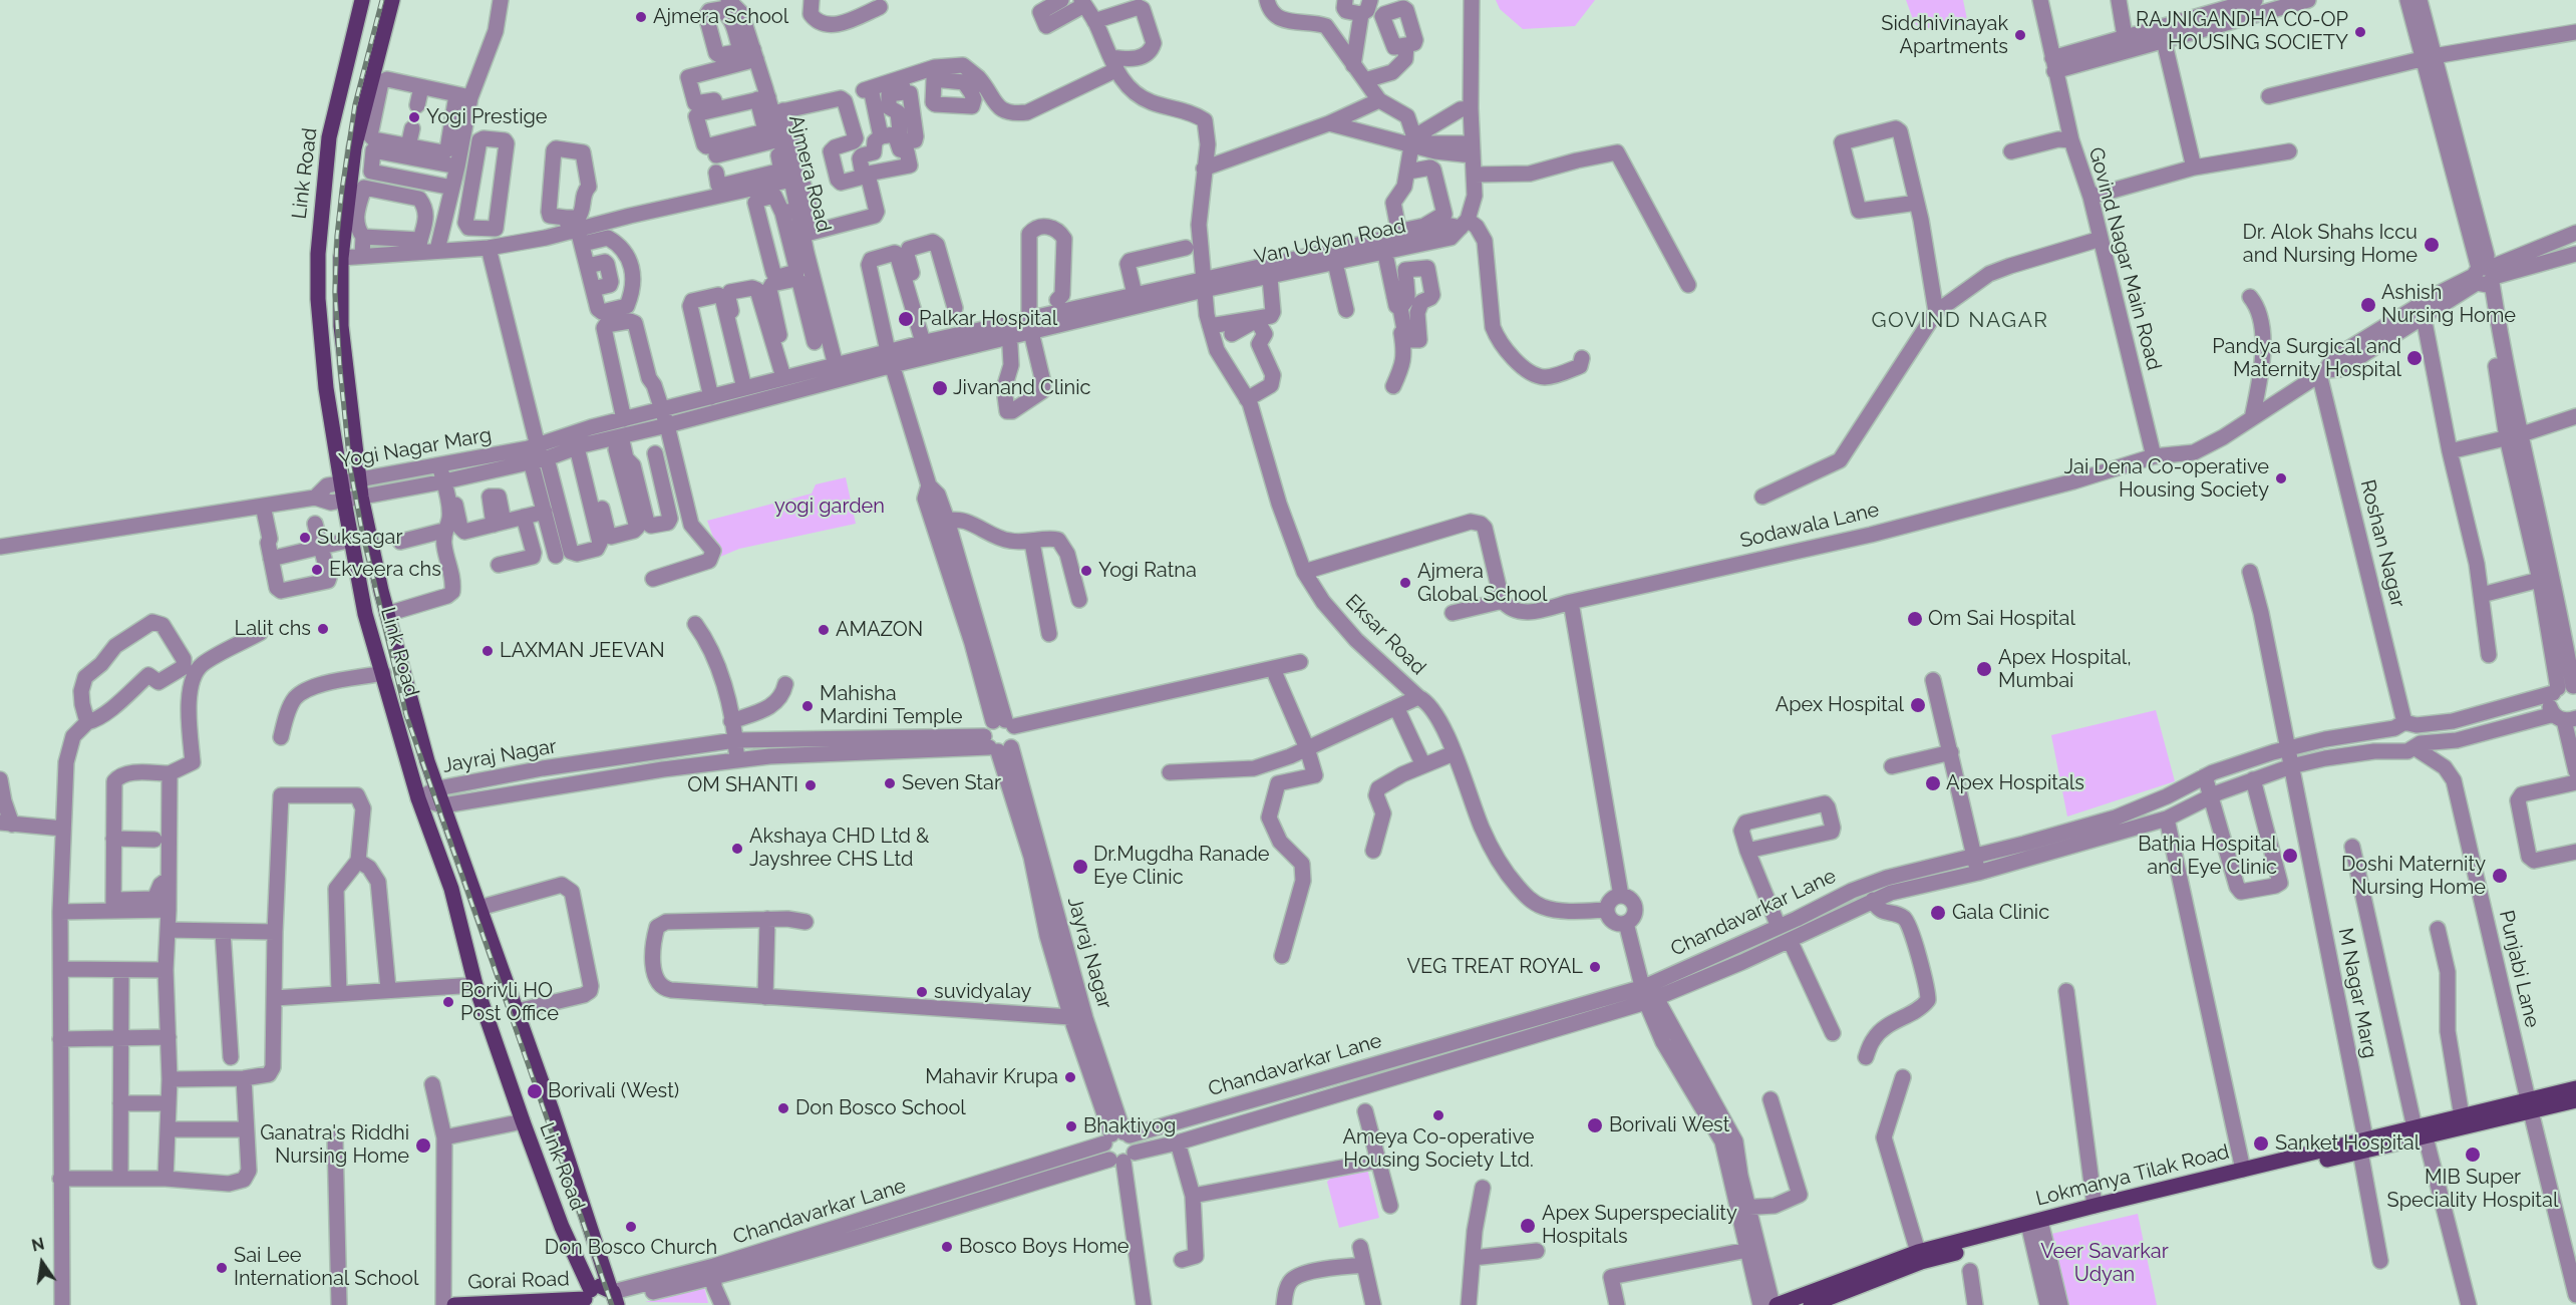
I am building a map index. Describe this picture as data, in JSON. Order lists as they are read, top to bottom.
{
  "streets": {
    "main road": ["Link Road", "Lokmanya Tilak Road", "Gorai Road"],
    "street": [
      "Ajmera Road",
      "Van Udyan Road",
      "Govind Nagar Main Road",
      "Yogi Nagar Marg",
      "Sodawala Lane",
      "Roshan Nagar",
      "Eksar Road",
      "Jayraj Nagar",
      "Chandavarkar Lane",
      "Punjabi Lane",
      "M Nagar Marg"
    ]
  },
  "crossings": [
    ["Link Road", "Yogi Nagar Marg"],
    ["Link Road", "Jayraj Nagar"],
    ["Link Road", "Chandavarkar Lane"],
    ["Link Road", "Gorai Road"],
    ["Ajmera Road", "Yogi Nagar Marg"],
    ["Van Udyan Road", "Yogi Nagar Marg"],
    ["Van Udyan Road", "Eksar Road"],
    ["Govind Nagar Main Road", "Sodawala Lane"],
    ["Yogi Nagar Marg", "Eksar Road"],
    ["Sodawala Lane", "Roshan Nagar"],
    ["Roshan Nagar", "Chandavarkar Lane"],
    ["Roshan Nagar", "Punjabi Lane"],
    ["Jayraj Nagar", "Chandavarkar Lane"],
    ["Chandavarkar Lane", "Punjabi Lane"],
    ["Chandavarkar Lane", "M Nagar Marg"],
    ["Chandavarkar Lane", "Gorai Road"],
    ["Punjabi Lane", "Lokmanya Tilak Road"],
    ["M Nagar Marg", "Lokmanya Tilak Road"]
  ],
  "districts": ["GOVIND NAGAR"],
  "parks": ["yogi garden", "Veer Savarkar Udyan"],
  "places": [
    "Ajmera School",
    "RAJNIGANDHA CO-OP HOUSING SOCIETY",
    "Siddhivinayak Apartments",
    "Yogi Prestige",
    "Dr. Alok Shahs Iccu and Nursing Home",
    "Ashish Nursing Home",
    "Palkar Hospital",
    "Pandya Surgical and Maternity Hospital",
    "Jivanand Clinic",
    "Jai Dena Co-operative Housing Society",
    "Suksagar",
    "Ekveera chs",
    "Yogi Ratna",
    "Ajmera Global School",
    "Om Sai Hospital",
    "Lalit chs",
    "AMAZON",
    "LAXMAN JEEVAN",
    "Apex Hospital, Mumbai",
    "Apex Hospital",
    "Mahisha Mardini Temple",
    "Seven Star",
    "Apex Hospitals",
    "OM SHANTI",
    "Akshaya CHD Ltd & Jayshree CHS Ltd",
    "Bathia Hospital and Eye Clinic",
    "Dr.Mugdha Ranade Eye Clinic",
    "Doshi Maternity Nursing Home",
    "Gala Clinic",
    "VEG TREAT ROYAL",
    "suvidyalay",
    "Borivli HO Post Office",
    "Mahavir Krupa",
    "Borivali (West)",
    "Don Bosco School",
    "Ameya Co-operative Housing Society Ltd.",
    "Borivali West",
    "Bhaktiyog",
    "Sanket Hospital",
    "Ganatra's Riddhi Nursing Home",
    "MIB Super Speciality Hospital",
    "Apex Superspeciality Hospitals",
    "Don Bosco Church",
    "Bosco Boys Home",
    "Sai Lee International School"
  ],
  "north": "top"
}
